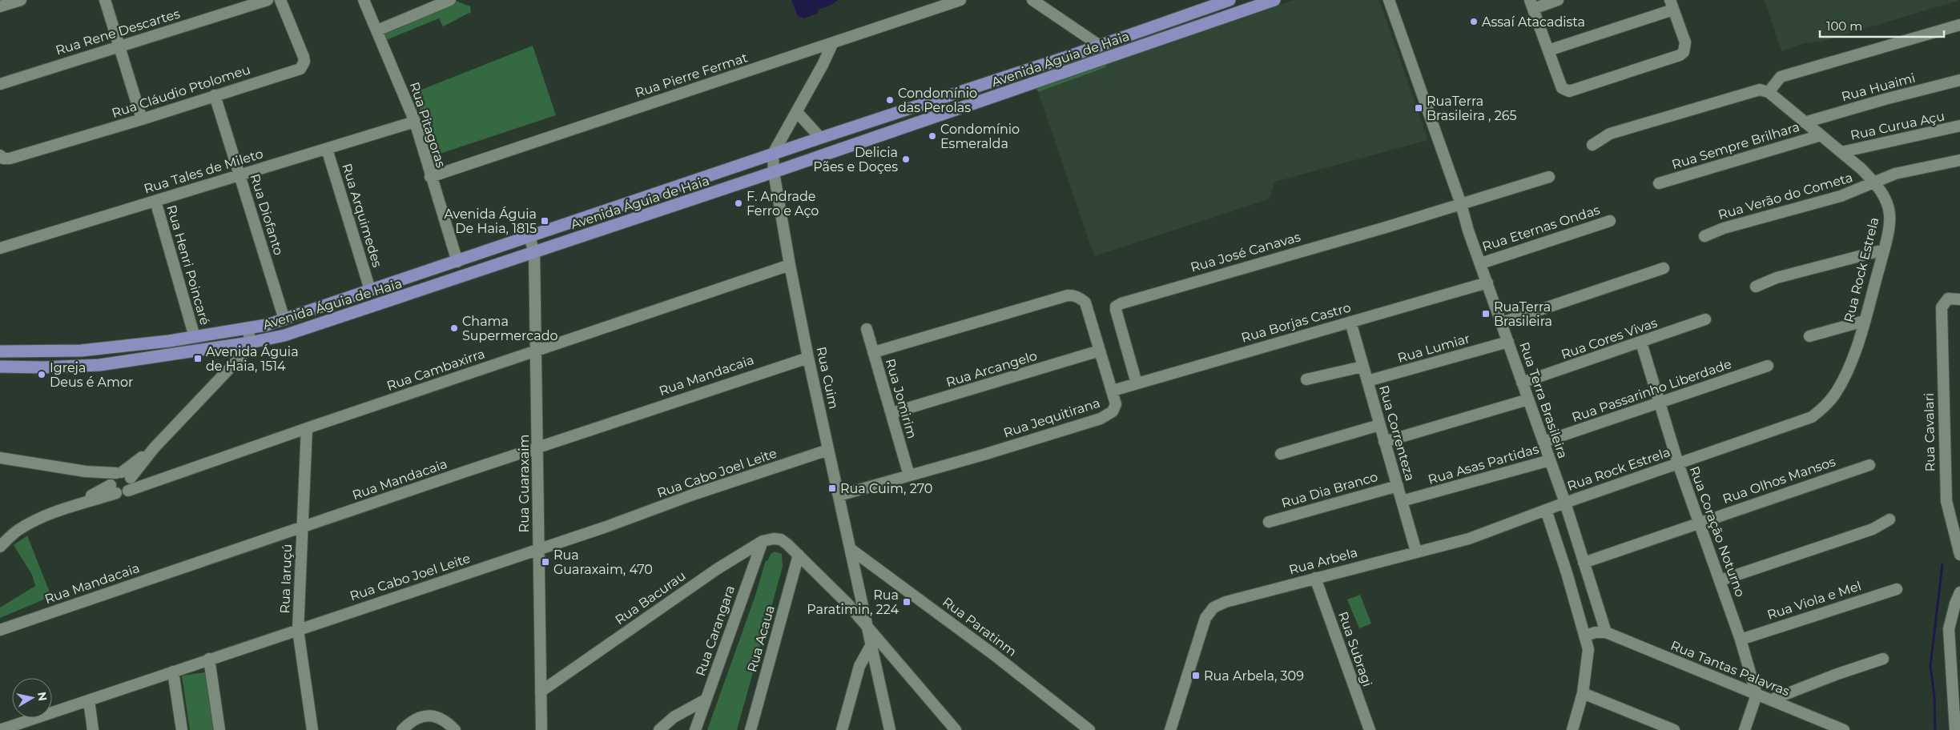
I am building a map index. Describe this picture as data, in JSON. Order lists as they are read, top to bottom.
{
  "streets": {
    "main road": ["Avenida Águia de Haia"],
    "street": [
      "Rua Rene Descartes",
      "Rua Pierre Fermat",
      "Rua Huaimi",
      "Rua Cláudio Ptolomeu",
      "Rua Pitagoras",
      "Rua Curua Açu",
      "Rua Sempre Brilhara",
      "Rua Tales de Mileto",
      "Rua Verão do Cometa",
      "Rua Diofanto",
      "Rua Arquimedes",
      "Rua Eternas Ondas",
      "Rua José Canavas",
      "Rua Henri Poincaré",
      "Rua Rock Estrela",
      "Rua Borjas Castro",
      "Rua Cores Vivas",
      "Rua Lumiar",
      "Rua Arcangelo",
      "Rua Cambaxirra",
      "Rua Mandacaia",
      "Rua Cuim",
      "Rua Passarinho Liberdade",
      "Rua Jomirim",
      "Rua Terra Brasileira",
      "Rua Jequitirana",
      "Rua Cavalari",
      "Rua Correnteza",
      "Rua Asas Partidas",
      "Rua Cabo Joel Leite",
      "Rua Olhos Mansos",
      "Rua Guaraxaim",
      "Rua Dia Branco",
      "Rua Coração Noturno",
      "Rua Arbela",
      "Rua Iaruçú",
      "Rua Bacurau",
      "Rua Viola e Mel",
      "Rua Paratinm",
      "Rua Carangara",
      "Rua Acaua",
      "Rua Subragi",
      "Rua Tantas Palavras"
    ]
  },
  "crossings": [
    ["Avenida Águia de Haia", "Rua Pitagoras"],
    ["Avenida Águia de Haia", "Rua Diofanto"],
    ["Avenida Águia de Haia", "Rua Arquimedes"],
    ["Avenida Águia de Haia", "Rua Henri Poincaré"],
    ["Avenida Águia de Haia", "Rua Cuim"],
    ["Avenida Águia de Haia", "Rua Guaraxaim"],
    ["Rua Pierre Fermat", "Rua Pitagoras"],
    ["Rua Huaimi", "Rua Rock Estrela"],
    ["Rua Cláudio Ptolomeu", "Rua Diofanto"],
    ["Rua Pitagoras", "Rua Tales de Mileto"],
    ["Rua Curua Açu", "Rua Rock Estrela"],
    ["Rua Sempre Brilhara", "Rua Rock Estrela"],
    ["Rua Tales de Mileto", "Rua Diofanto"],
    ["Rua Tales de Mileto", "Rua Arquimedes"],
    ["Rua Tales de Mileto", "Rua Henri Poincaré"],
    ["Rua Verão do Cometa", "Rua Rock Estrela"],
    ["Rua Eternas Ondas", "Rua Terra Brasileira"],
    ["Rua José Canavas", "Rua Borjas Castro"],
    ["Rua José Canavas", "Rua Terra Brasileira"],
    ["Rua Rock Estrela", "Rua Terra Brasileira"],
    ["Rua Rock Estrela", "Rua Coração Noturno"],
    ["Rua Rock Estrela", "Rua Arbela"],
    ["Rua Borjas Castro", "Rua Terra Brasileira"],
    ["Rua Borjas Castro", "Rua Jequitirana"],
    ["Rua Borjas Castro", "Rua Correnteza"],
    ["Rua Cores Vivas", "Rua Terra Brasileira"],
    ["Rua Cores Vivas", "Rua Coração Noturno"],
    ["Rua Lumiar", "Rua Terra Brasileira"],
    ["Rua Lumiar", "Rua Correnteza"],
    ["Rua Arcangelo", "Rua Jomirim"],
    ["Rua Arcangelo", "Rua Jequitirana"],
    ["Rua Cambaxirra", "Rua Cuim"],
    ["Rua Cambaxirra", "Rua Guaraxaim"],
    ["Rua Cambaxirra", "Rua Iaruçú"],
    ["Rua Mandacaia", "Rua Cuim"],
    ["Rua Mandacaia", "Rua Guaraxaim"],
    ["Rua Mandacaia", "Rua Iaruçú"],
    ["Rua Cuim", "Rua Jequitirana"],
    ["Rua Cuim", "Rua Cabo Joel Leite"],
    ["Rua Cuim", "Rua Paratinm"],
    ["Rua Passarinho Liberdade", "Rua Terra Brasileira"],
    ["Rua Passarinho Liberdade", "Rua Coração Noturno"],
    ["Rua Jomirim", "Rua Jequitirana"],
    ["Rua Terra Brasileira", "Rua Asas Partidas"],
    ["Rua Terra Brasileira", "Rua Olhos Mansos"],
    ["Rua Terra Brasileira", "Rua Arbela"],
    ["Rua Terra Brasileira", "Rua Tantas Palavras"],
    ["Rua Correnteza", "Rua Asas Partidas"],
    ["Rua Correnteza", "Rua Dia Branco"],
    ["Rua Correnteza", "Rua Arbela"],
    ["Rua Cabo Joel Leite", "Rua Guaraxaim"],
    ["Rua Cabo Joel Leite", "Rua Iaruçú"],
    ["Rua Olhos Mansos", "Rua Coração Noturno"],
    ["Rua Guaraxaim", "Rua Bacurau"],
    ["Rua Coração Noturno", "Rua Viola e Mel"],
    ["Rua Coração Noturno", "Rua Tantas Palavras"],
    ["Rua Arbela", "Rua Subragi"],
    ["Rua Bacurau", "Rua Carangara"],
    ["Rua Bacurau", "Rua Acaua"]
  ],
  "places": {
    "other": [
      "Assaí Atacadista",
      "Condomínio das Perolas",
      "Condomínio Esmeralda",
      "Delicia Pães e Doçes",
      "F. Andrade Ferro e Aço",
      "Chama Supermercado",
      "Igreja Deus é Amor"
    ],
    "transit": [
      "RuaTerra Brasileira , 265",
      "Avenida Águia De Haia, 1815",
      "RuaTerra Brasileira",
      "Avenida Águia de Haia, 1514",
      "Rua Cuim, 270",
      "Rua Guaraxaim, 470",
      "Rua Paratimin, 224",
      "Rua Arbela, 309"
    ]
  },
  "scale_bar": "100 m",
  "north": "right"
}
